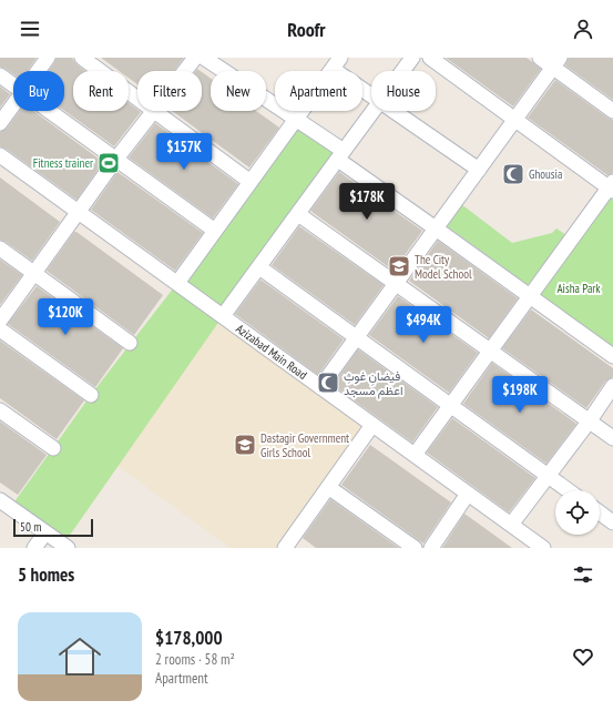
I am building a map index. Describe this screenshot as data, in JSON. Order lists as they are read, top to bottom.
{
  "streets": {
    "street": ["Azizabad Main Road"]
  },
  "parks": ["Aisha Park"],
  "places": {
    "sports": ["Fitness trainer"],
    "mosque": ["Ghousia", "فیضانِ غوثِ اعظم مسجد"],
    "school or university": ["The City Model School", "Dastagir Government Girls School"]
  },
  "scale_bar": "50 m",
  "page": {
    "header": "Roofr",
    "chip": [
      "Buy",
      "Rent",
      "Filters",
      "New",
      "Apartment",
      "House"
    ],
    "price": [
      "$157K",
      "$178K",
      "$120K",
      "$494K",
      "$198K"
    ],
    "scale": "50 m",
    "heading": "5 homes",
    "list": [
      {
        "name": "$178,000",
        "note": "2 rooms · 58 m² · Apartment"
      }
    ]
  }
}
